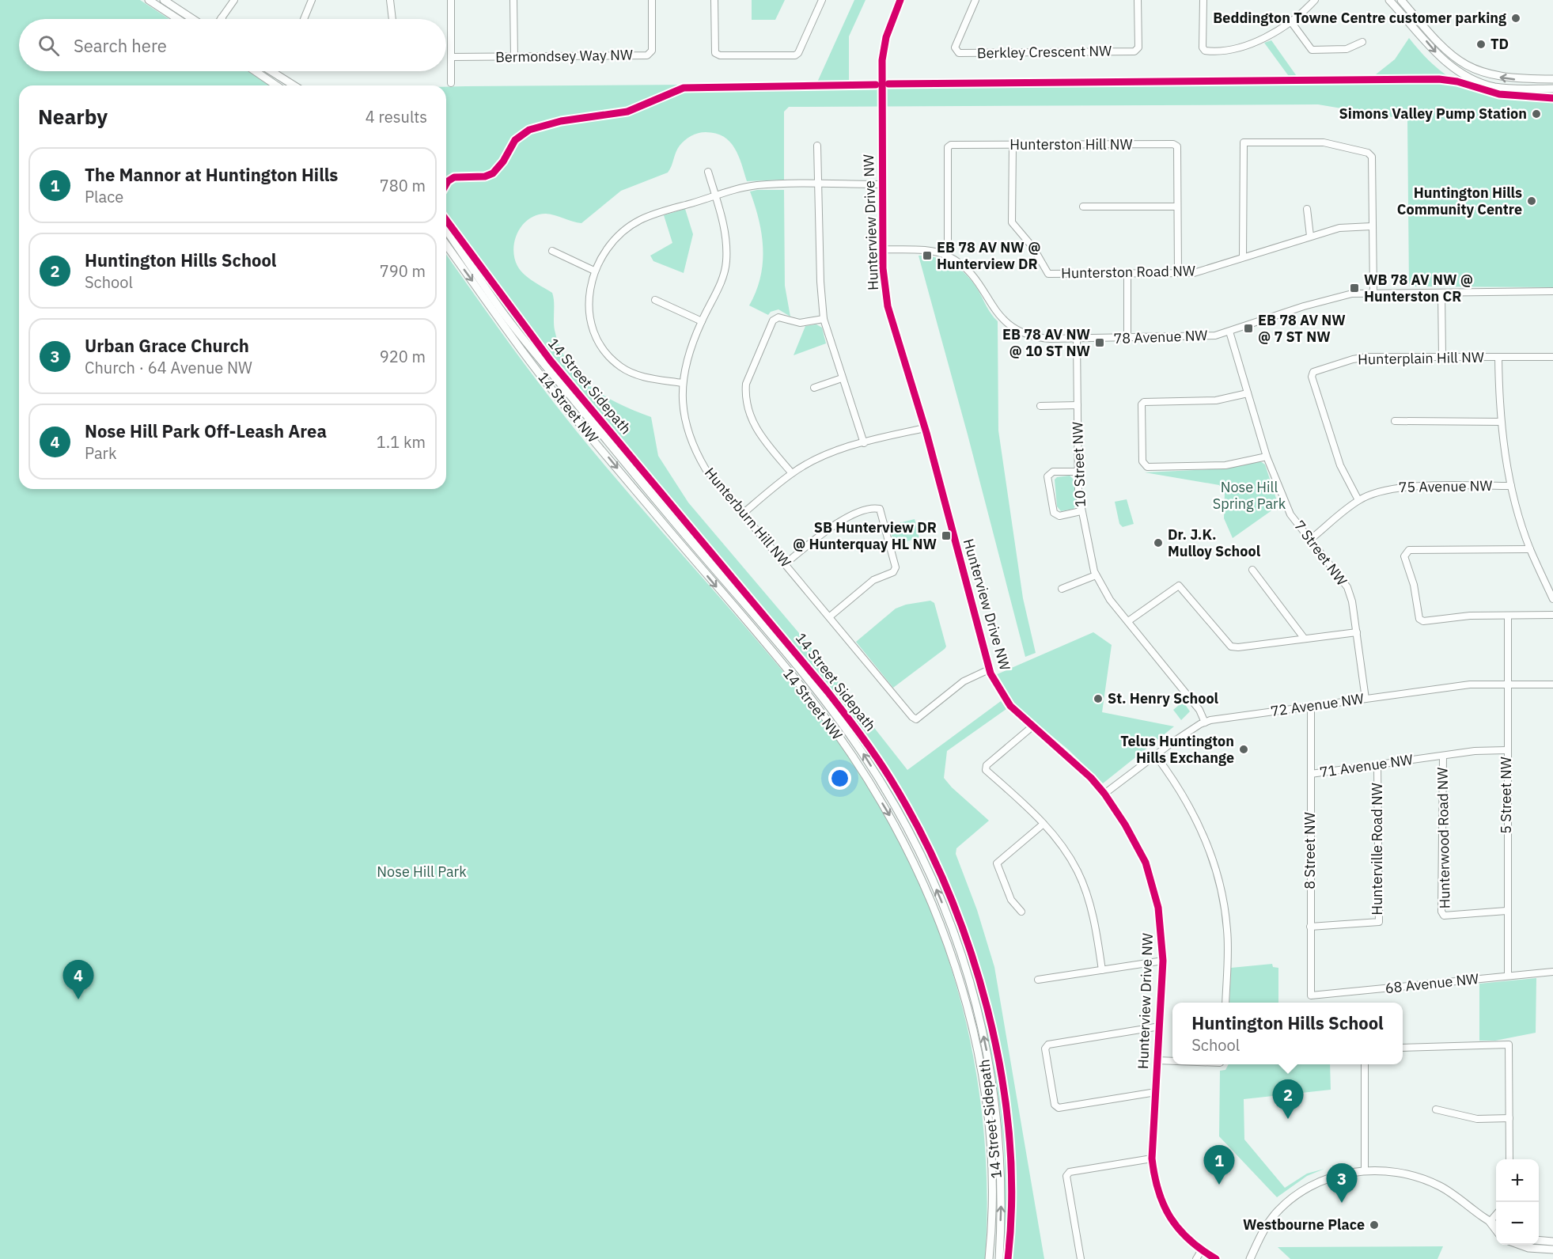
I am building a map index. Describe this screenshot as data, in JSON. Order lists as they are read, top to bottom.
{
  "streets": {
    "main road": ["14 Street NW"],
    "street": [
      "Berkley Crescent NW",
      "Bermondsey Way NW",
      "Hunterston Hill NW",
      "Hunterview Drive NW",
      "Hunterston Road NW",
      "78 Avenue NW",
      "Hunterplain Hill NW",
      "10 Street NW",
      "75 Avenue NW",
      "Hunterburn Hill NW",
      "7 Street NW",
      "72 Avenue NW",
      "71 Avenue NW",
      "5 Street NW",
      "Hunterwood Road NW",
      "Hunterville Road NW",
      "8 Street NW",
      "68 Avenue NW"
    ],
    "cycle path": ["14 Street Sidepath"]
  },
  "crossings": [
    ["Hunterston Hill NW", "Hunterston Road NW"],
    ["Hunterston Hill NW", "78 Avenue NW"],
    ["Hunterview Drive NW", "78 Avenue NW"],
    ["Hunterview Drive NW", "Hunterburn Hill NW"],
    ["Hunterview Drive NW", "72 Avenue NW"],
    ["78 Avenue NW", "10 Street NW"],
    ["78 Avenue NW", "7 Street NW"],
    ["Hunterplain Hill NW", "75 Avenue NW"],
    ["10 Street NW", "72 Avenue NW"],
    ["75 Avenue NW", "7 Street NW"],
    ["7 Street NW", "72 Avenue NW"],
    ["72 Avenue NW", "5 Street NW"],
    ["72 Avenue NW", "8 Street NW"],
    ["71 Avenue NW", "5 Street NW"],
    ["71 Avenue NW", "Hunterwood Road NW"],
    ["71 Avenue NW", "Hunterville Road NW"],
    ["71 Avenue NW", "8 Street NW"],
    ["5 Street NW", "Hunterwood Road NW"],
    ["5 Street NW", "68 Avenue NW"],
    ["Hunterville Road NW", "8 Street NW"],
    ["8 Street NW", "68 Avenue NW"]
  ],
  "parks": ["Nose Hill Spring Park", "Nose Hill Park"],
  "places": {
    "other": [
      "Beddington Towne Centre customer parking",
      "TD",
      "Simons Valley Pump Station",
      "Huntington Hills Community Centre",
      "Dr. J.K. Mulloy School",
      "St. Henry School",
      "Telus Huntington Hills Exchange",
      "Westbourne Place"
    ],
    "transit": [
      "EB 78 AV NW @ Hunterview DR",
      "WB 78 AV NW @ Hunterston CR",
      "EB 78 AV NW @ 7 ST NW",
      "EB 78 AV NW @ 10 ST NW",
      "SB Hunterview DR @ Hunterquay HL NW"
    ]
  },
  "page": {
    "search": "Search here",
    "heading": ["Nearby", "4 results"],
    "list": [
      {
        "mark": "1",
        "name": "The Mannor at Huntington Hills",
        "note": "Place",
        "value": "780 m"
      },
      {
        "mark": "2",
        "name": "Huntington Hills School",
        "note": "School",
        "value": "790 m"
      },
      {
        "mark": "3",
        "name": "Urban Grace Church",
        "note": "Church · 64 Avenue NW",
        "value": "920 m"
      },
      {
        "mark": "4",
        "name": "Nose Hill Park Off-Leash Area",
        "note": "Park",
        "value": "1.1 km"
      }
    ],
    "pins": [
      "4",
      "2",
      "1",
      "3"
    ],
    "popup": ["Huntington Hills School", "School"],
    "map_buttons": ["+", "−"]
  }
}
